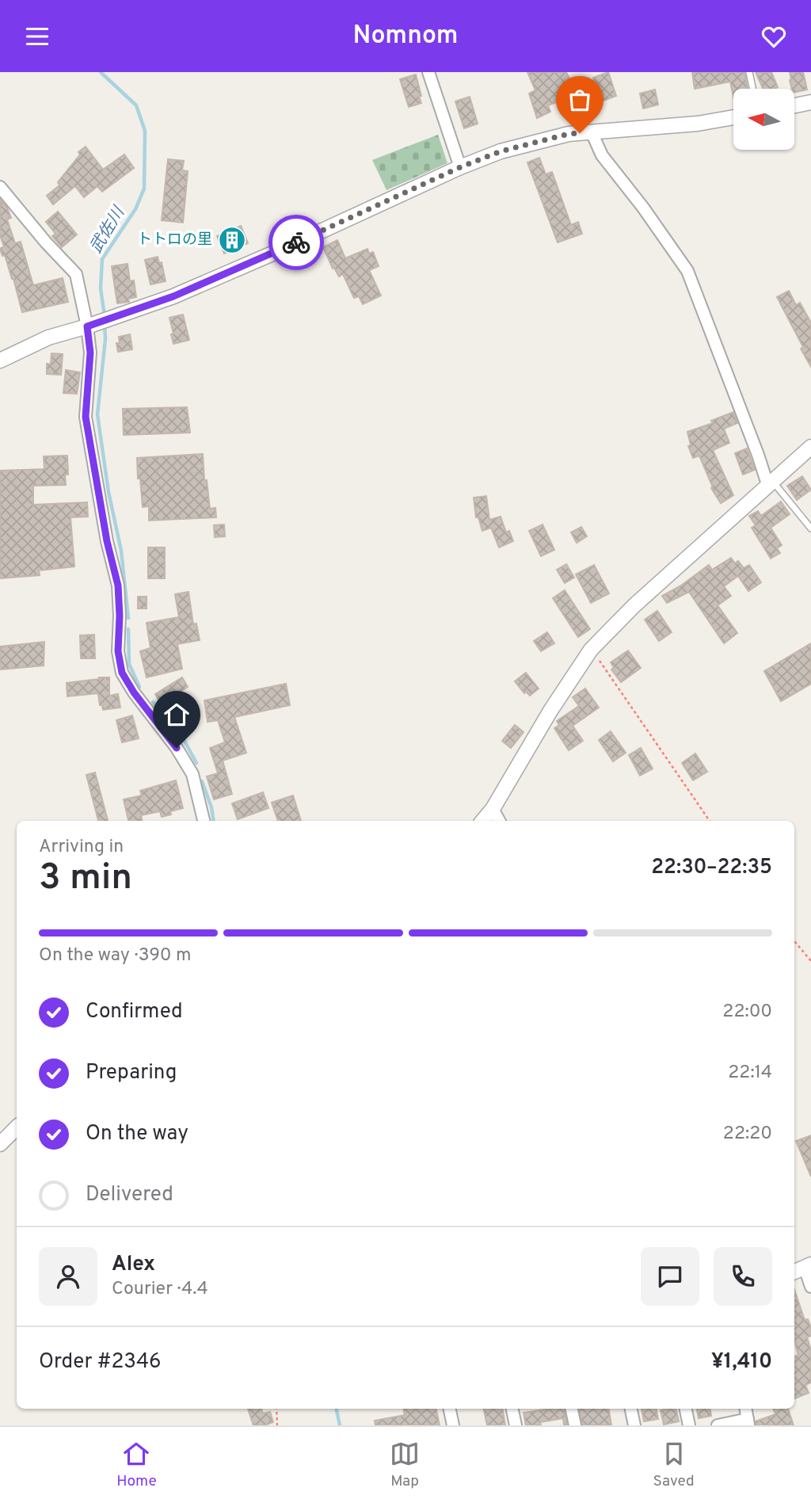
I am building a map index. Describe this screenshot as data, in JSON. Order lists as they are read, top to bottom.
{
  "water": ["武佐川"],
  "places": {
    "building": ["トトロの里"]
  },
  "north": "left",
  "page": {
    "header": "Nomnom",
    "heading": ["3 min", "Arriving in", "22:30–22:35"],
    "panel": [
      "Alex",
      "Courier · 4.4",
      "Order #2346",
      "¥1,410"
    ],
    "bar": "On the way · 390 m",
    "list": [
      ["Confirmed", "22:00"],
      ["Preparing", "22:14"],
      ["On the way", "22:20"],
      "Delivered"
    ],
    "tabs": ["Home", "Map", "Saved"]
  }
}
